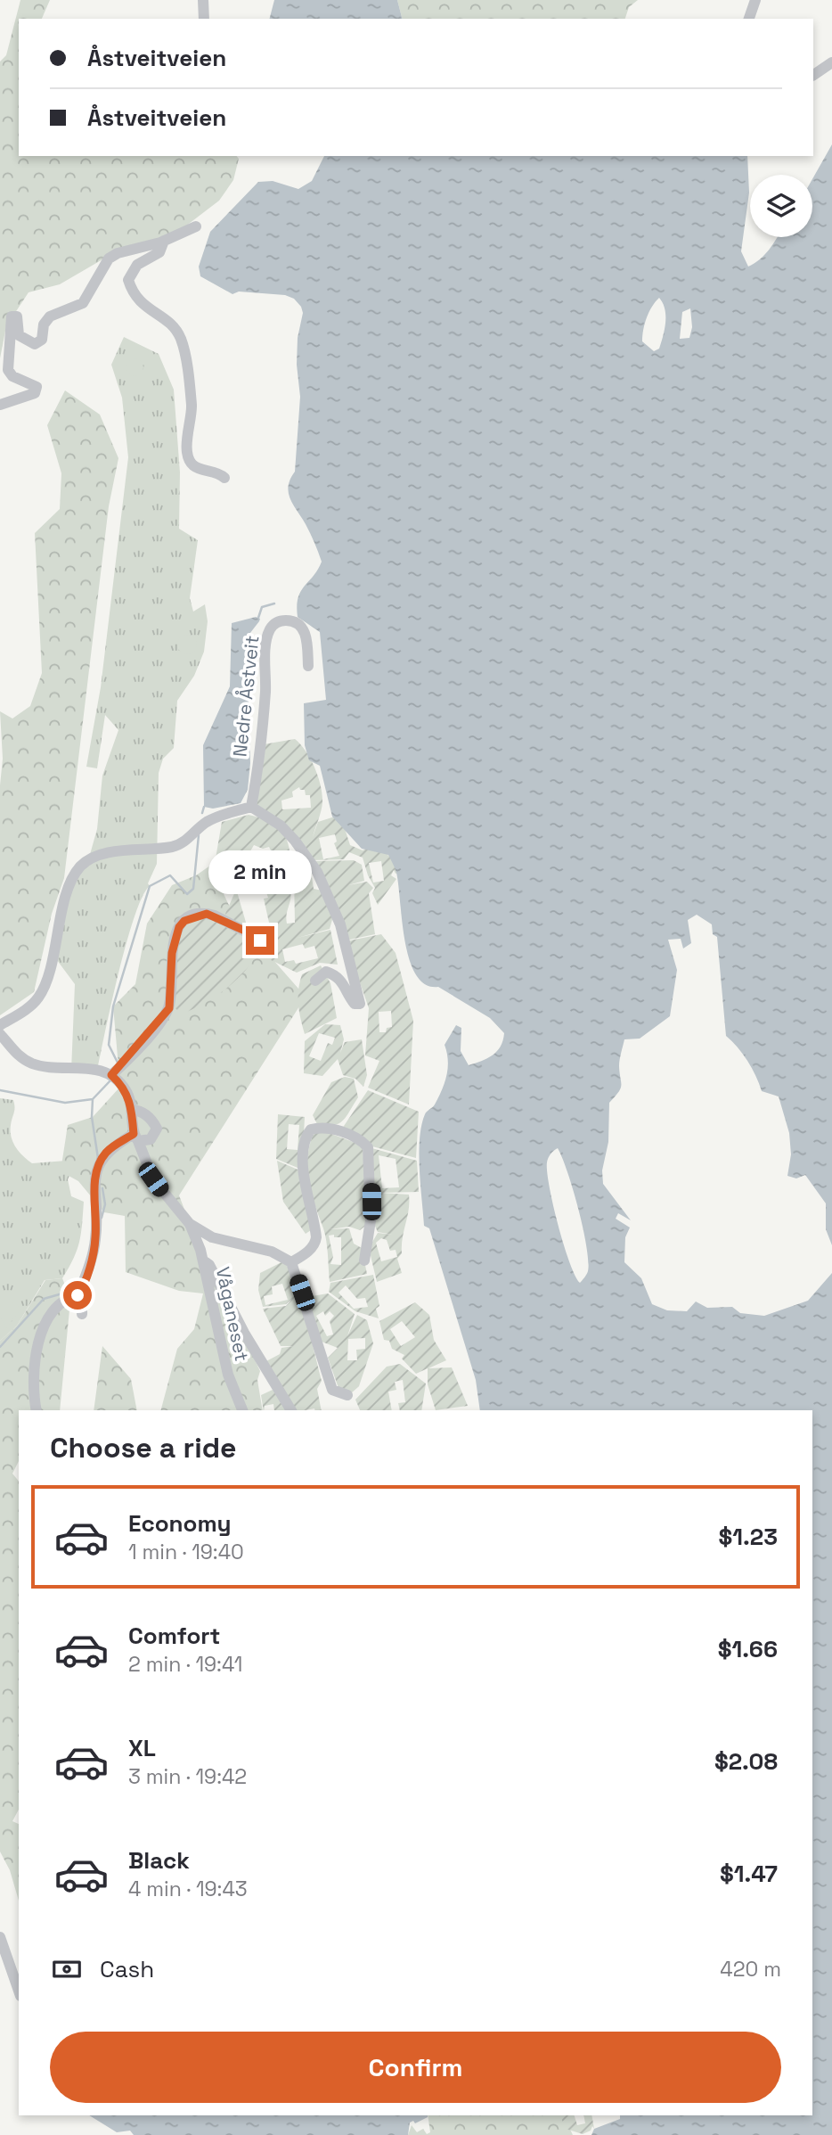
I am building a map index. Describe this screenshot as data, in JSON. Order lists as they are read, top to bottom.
{
  "streets": {
    "street": ["Nedre Åstveit", "Våganeset"]
  },
  "page": {
    "banner": ["Åstveitveien", "Åstveitveien"],
    "bubble": "2 min",
    "heading": "Choose a ride",
    "list": [
      {
        "name": "Economy",
        "note": "1 min · 19:40",
        "value": "$1.23"
      },
      {
        "name": "Comfort",
        "note": "2 min · 19:41",
        "value": "$1.66"
      },
      {
        "name": "XL",
        "note": "3 min · 19:42",
        "value": "$2.08"
      },
      {
        "name": "Black",
        "note": "4 min · 19:43",
        "value": "$1.47"
      }
    ],
    "pay": ["Cash", "420 m"],
    "buttons": "Confirm"
  }
}
